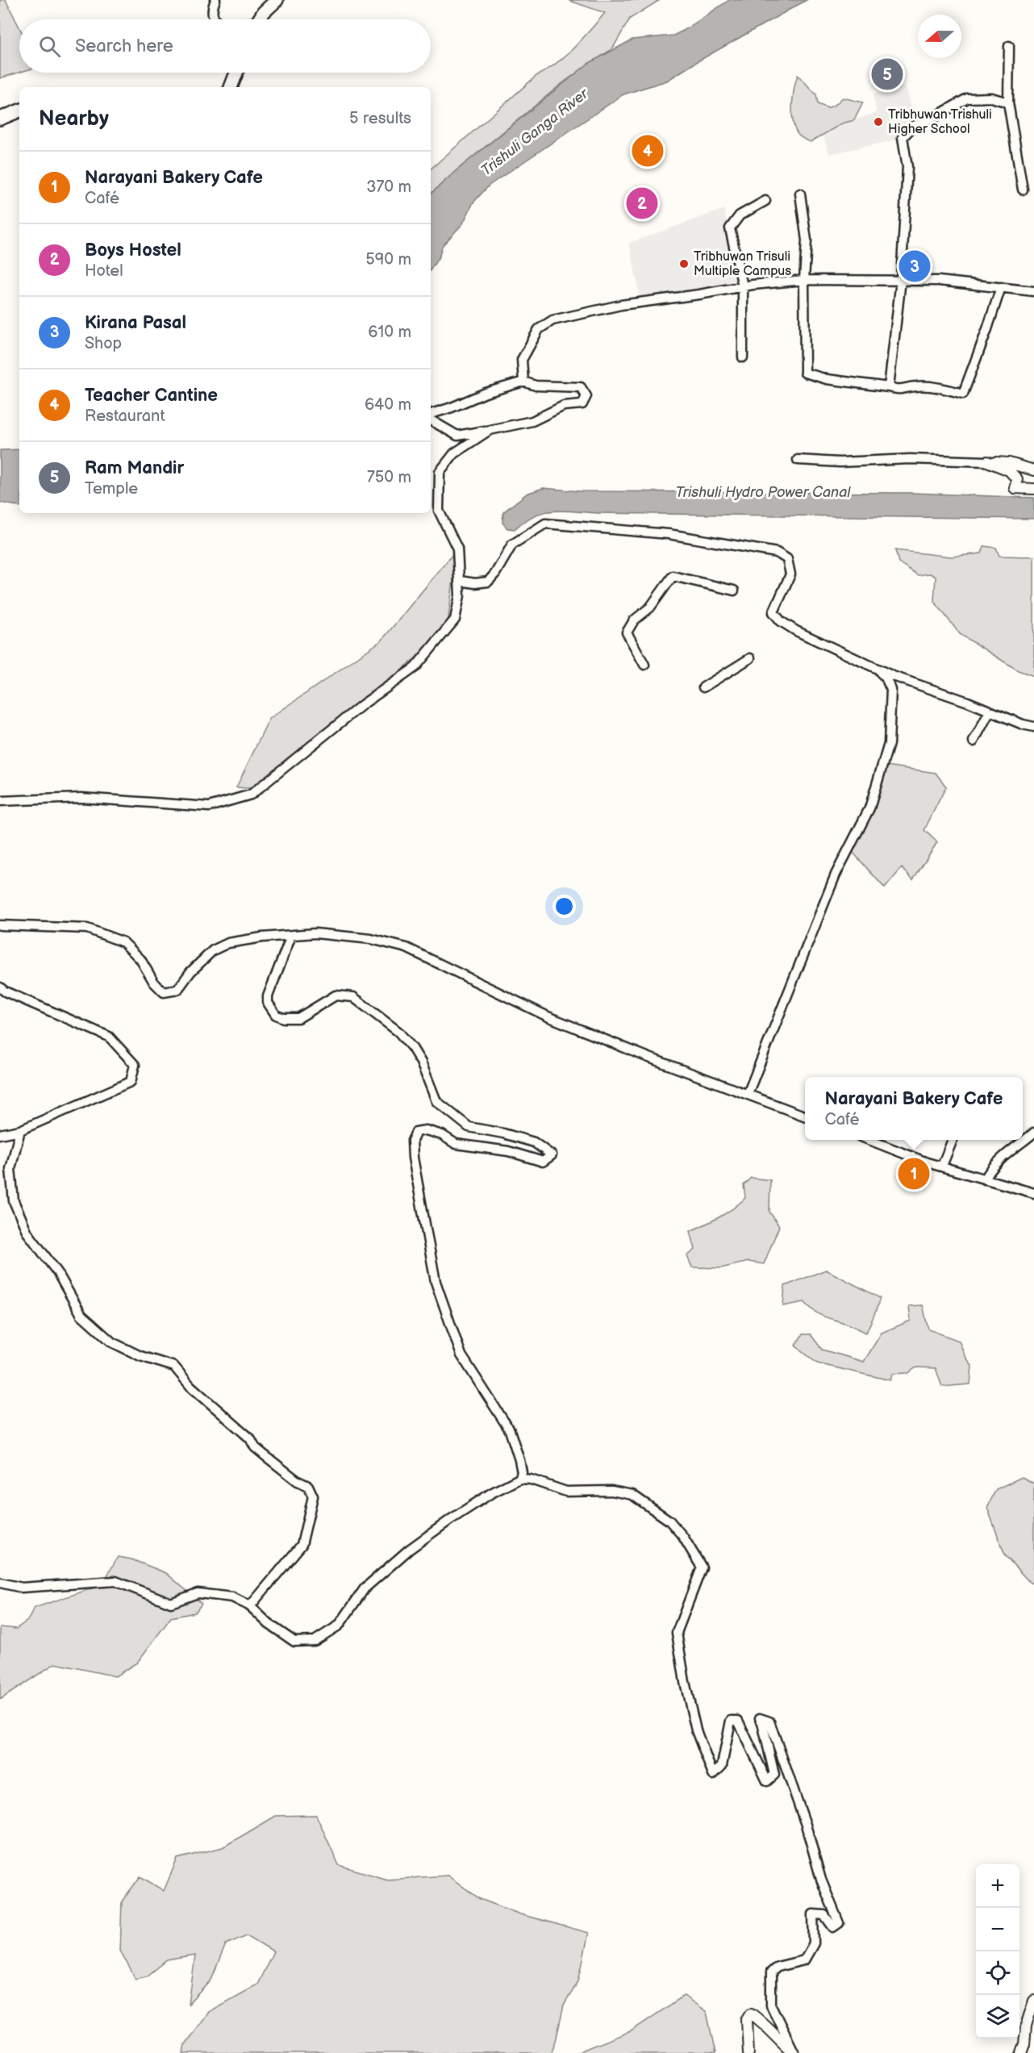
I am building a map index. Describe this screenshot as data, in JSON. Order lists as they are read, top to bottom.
{
  "water": ["Trishuli Ganga River", "Trishuli Hydro Power Canal"],
  "places": ["Tribhuwan Trishuli Higher School", "Tribhuwan Trisuli Multiple Campus"],
  "north": "left",
  "page": {
    "search": "Search here",
    "pins": [
      "5",
      "4",
      "2",
      "3",
      "1"
    ],
    "heading": ["Nearby", "5 results"],
    "list": [
      {
        "mark": "1",
        "name": "Narayani Bakery Cafe",
        "note": "Café",
        "value": "370 m"
      },
      {
        "mark": "2",
        "name": "Boys Hostel",
        "note": "Hotel",
        "value": "590 m"
      },
      {
        "mark": "3",
        "name": "Kirana Pasal",
        "note": "Shop",
        "value": "610 m"
      },
      {
        "mark": "4",
        "name": "Teacher Cantine",
        "note": "Restaurant",
        "value": "640 m"
      },
      {
        "mark": "5",
        "name": "Ram Mandir",
        "note": "Temple",
        "value": "750 m"
      }
    ],
    "popup": ["Narayani Bakery Cafe", "Café"],
    "map_buttons": ["+", "−"]
  }
}
